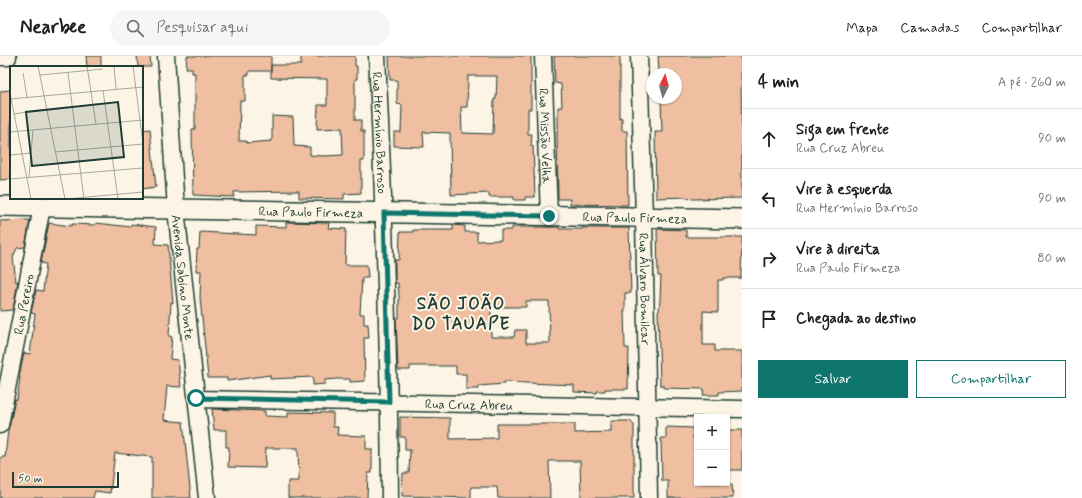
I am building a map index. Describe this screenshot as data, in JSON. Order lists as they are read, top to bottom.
{
  "streets": {
    "street": [
      "Rua Hermínio Barroso",
      "Rua Missão Velha",
      "Rua Paulo Firmeza",
      "Avenida Sabino Monte",
      "Rua Álvaro Bomilcar",
      "Rua Pereiro",
      "Rua Cruz Abreu"
    ]
  },
  "crossings": [
    ["Rua Hermínio Barroso", "Rua Paulo Firmeza"],
    ["Rua Hermínio Barroso", "Rua Cruz Abreu"],
    ["Rua Missão Velha", "Rua Paulo Firmeza"],
    ["Rua Paulo Firmeza", "Avenida Sabino Monte"],
    ["Rua Paulo Firmeza", "Rua Álvaro Bomilcar"],
    ["Rua Paulo Firmeza", "Rua Pereiro"],
    ["Avenida Sabino Monte", "Rua Cruz Abreu"],
    ["Rua Álvaro Bomilcar", "Rua Cruz Abreu"]
  ],
  "districts": ["SÃO JOÃO DO TAUAPE"],
  "scale_bar": "50 m",
  "north": "top",
  "page": {
    "header": "Nearbee",
    "search": "Pesquisar aqui",
    "nav": ["Mapa", "Camadas", "Compartilhar"],
    "heading": ["4 min", "A pé · 260 m"],
    "list": [
      ["Siga em frente", "Rua Cruz Abreu", "90 m"],
      ["Vire à esquerda", "Rua Hermínio Barroso", "90 m"],
      ["Vire à direita", "Rua Paulo Firmeza", "80 m"],
      "Chegada ao destino"
    ],
    "buttons": ["Salvar", "Compartilhar"],
    "map_buttons": ["+", "−"],
    "scale": "50 m"
  }
}
